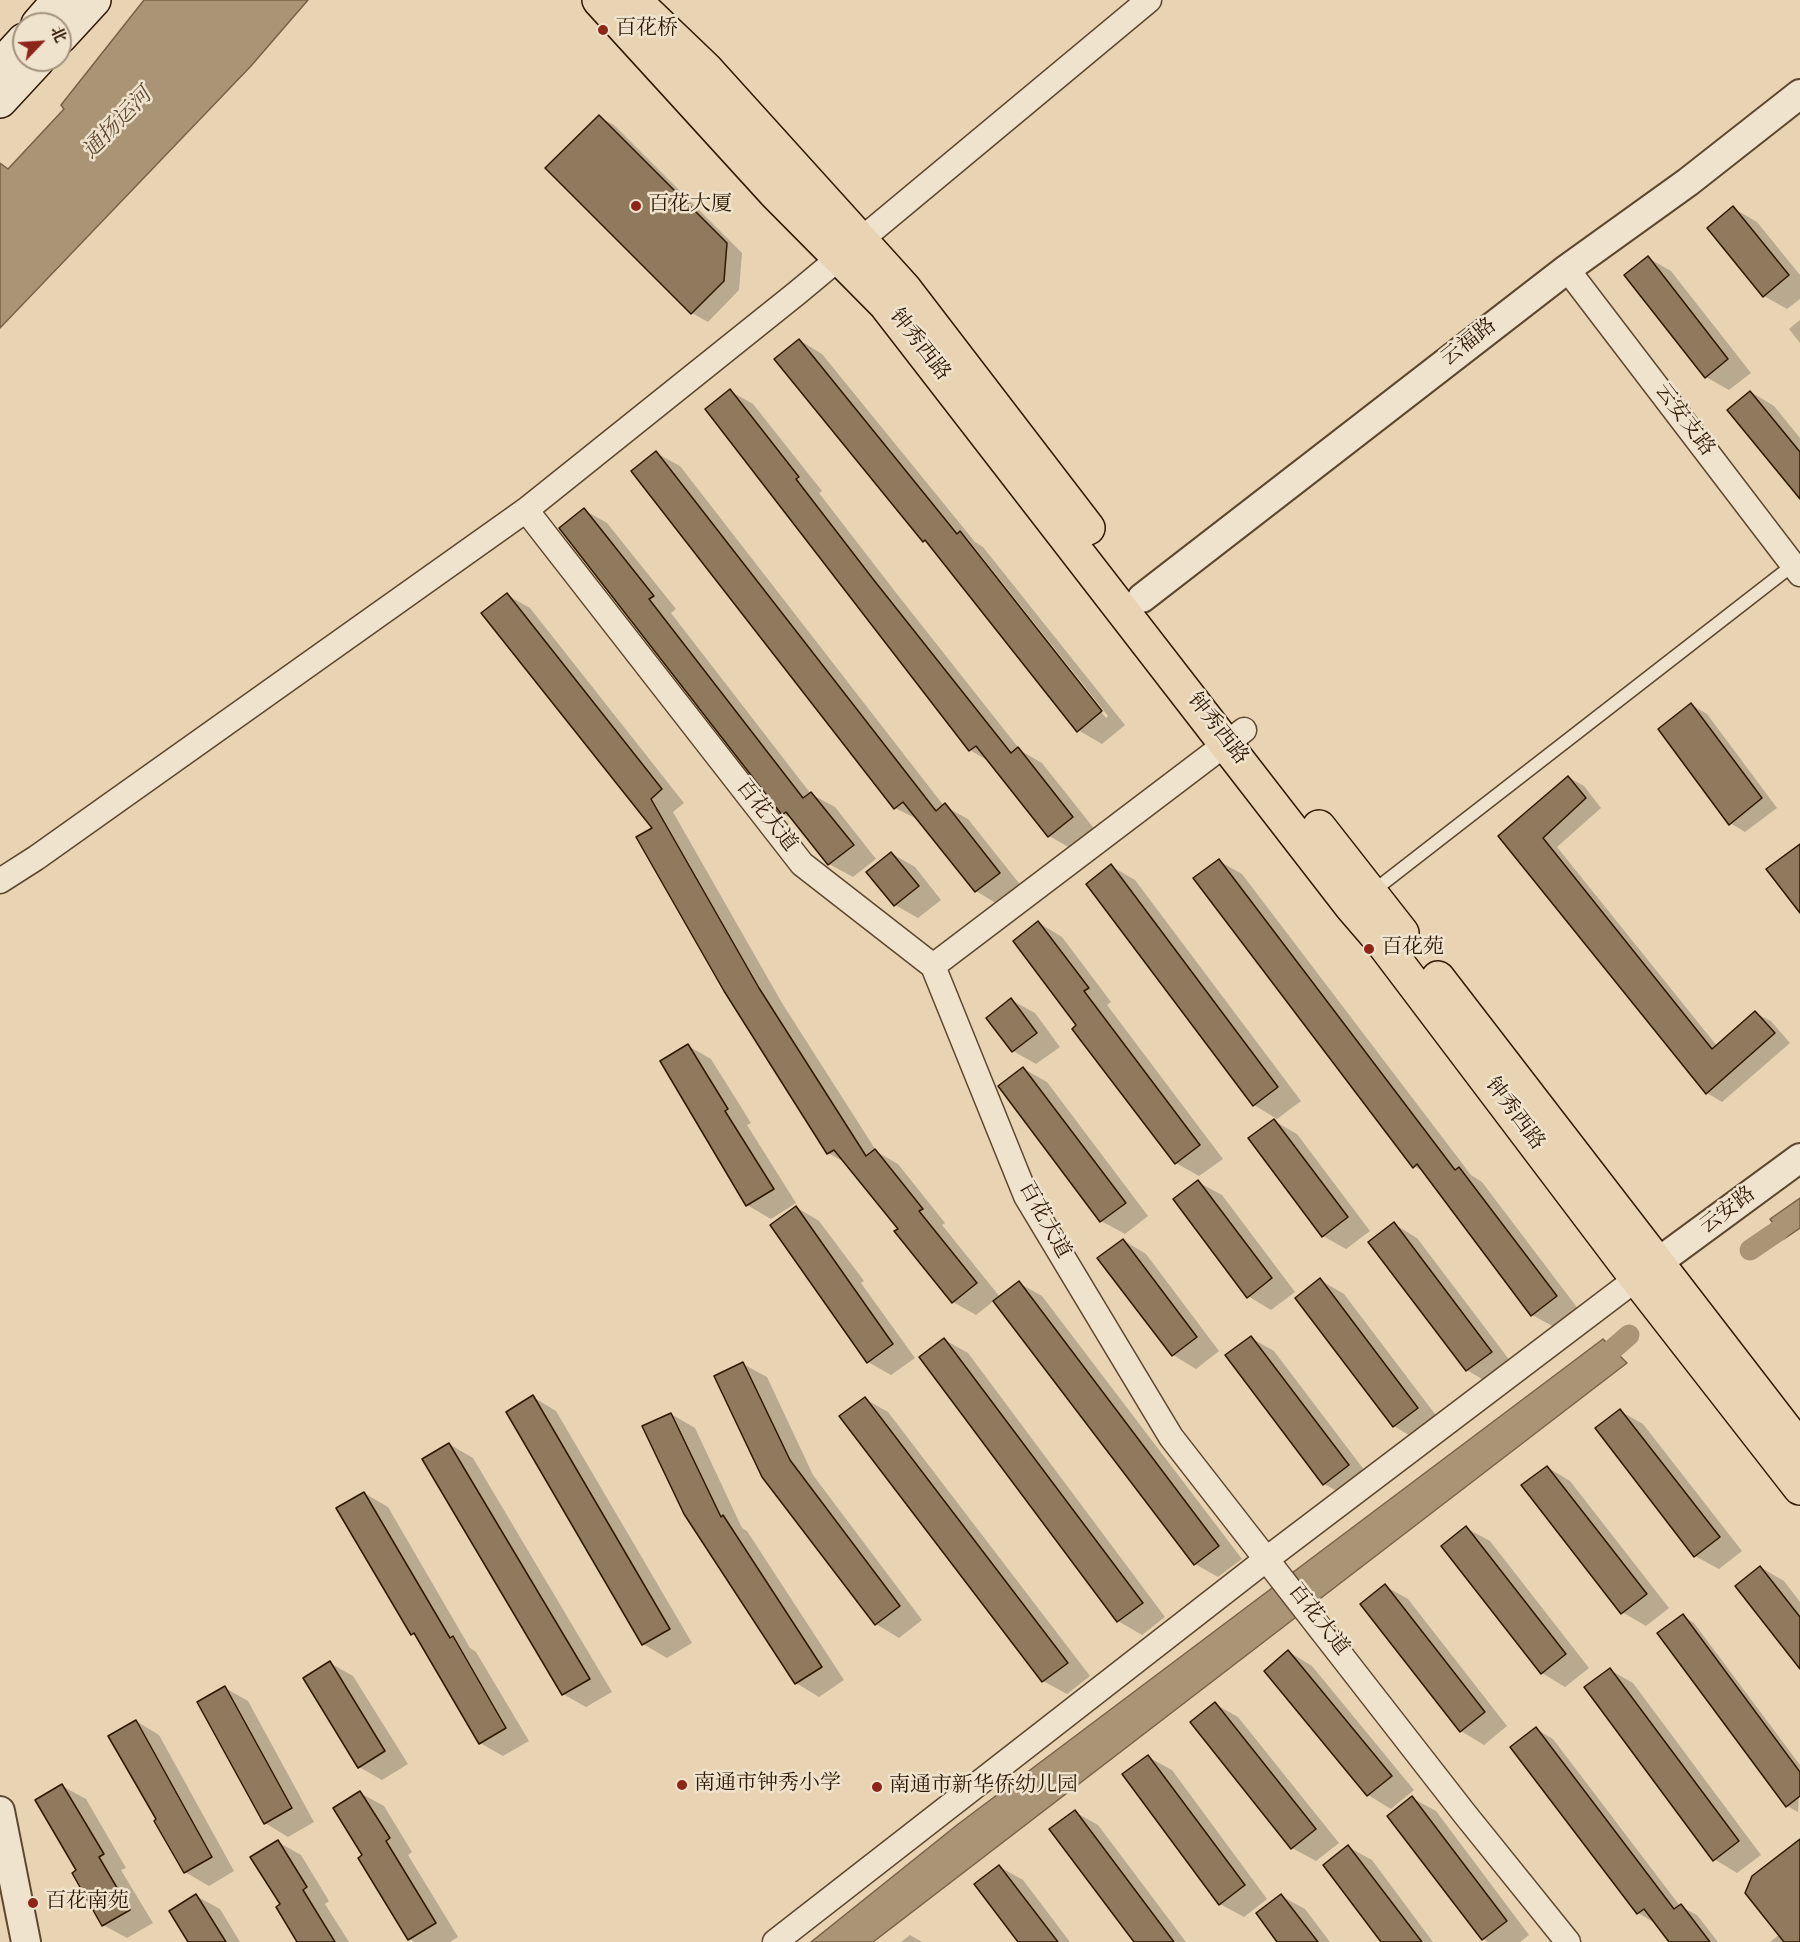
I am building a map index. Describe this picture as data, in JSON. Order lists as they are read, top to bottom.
{
  "streets": {
    "main road": ["钟秀西路"],
    "street": [
      "云福路",
      "云安支路",
      "百花大道",
      "云安路"
    ]
  },
  "crossings": [
    ["云福路", "钟秀西路"],
    ["云福路", "云安支路"],
    ["钟秀西路", "云安路"]
  ],
  "water": ["通扬运河"],
  "places": [
    "百花桥",
    "百花大厦",
    "百花苑",
    "南通市钟秀小学",
    "南通市新华侨幼儿园",
    "百花南苑"
  ],
  "north": "top right"
}
